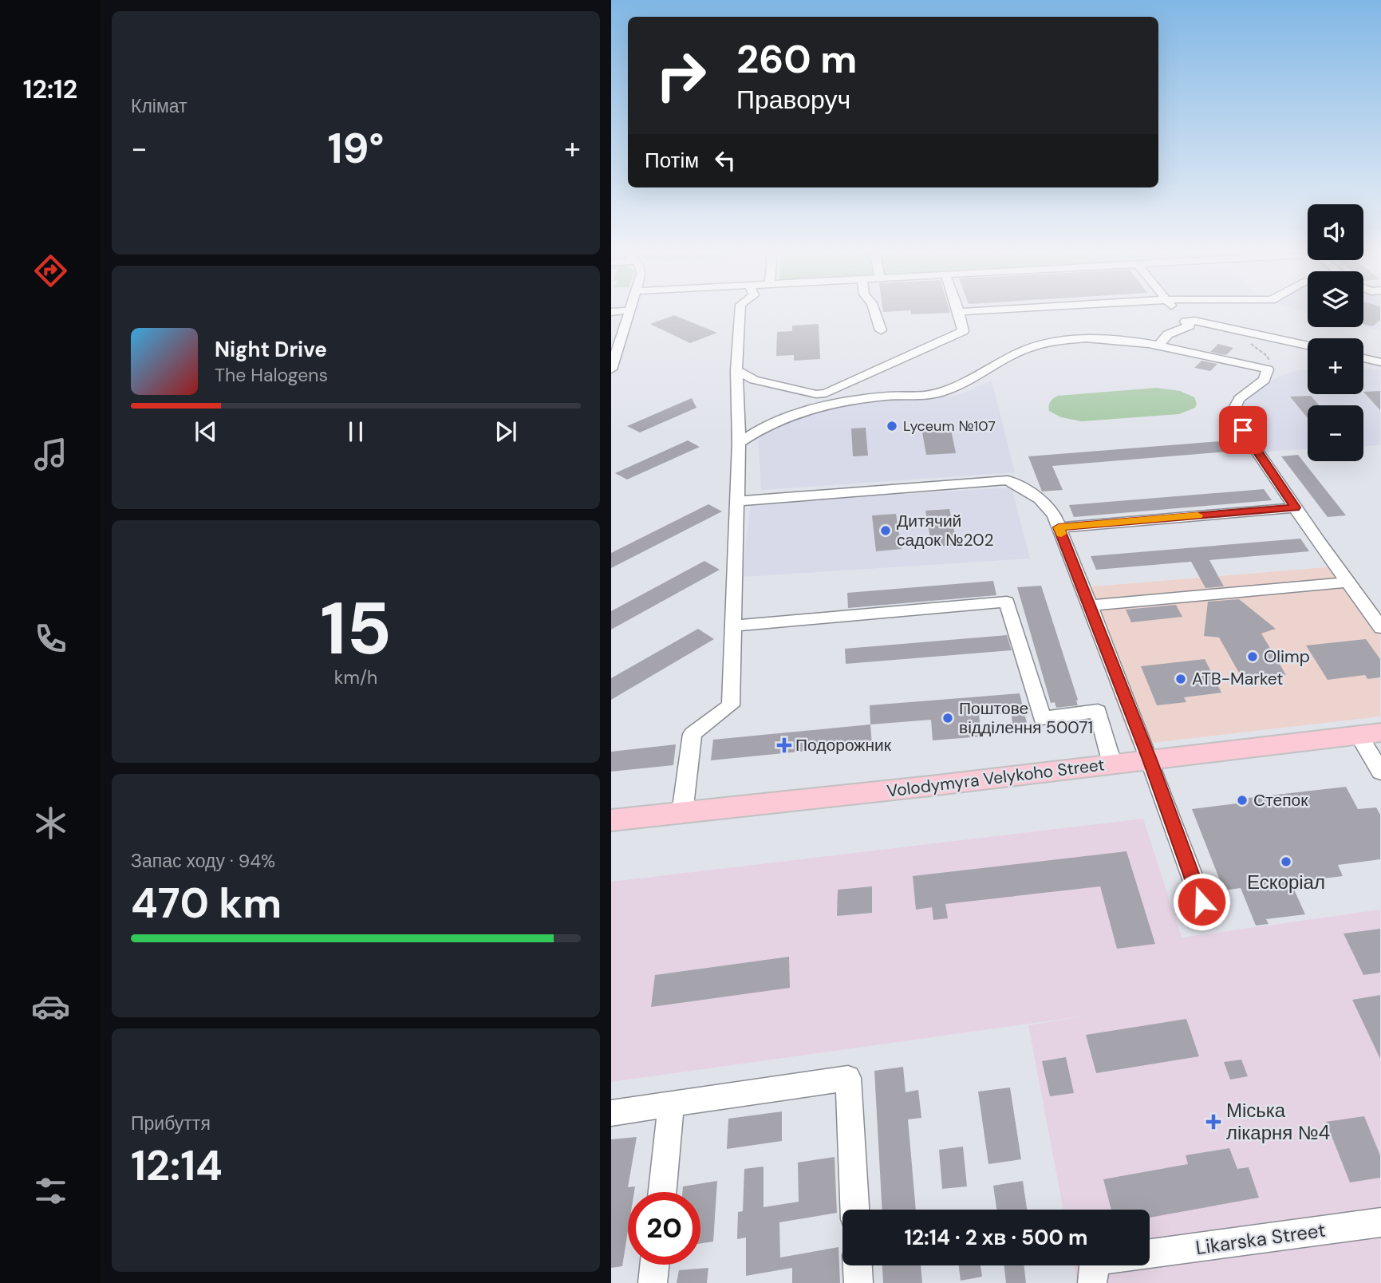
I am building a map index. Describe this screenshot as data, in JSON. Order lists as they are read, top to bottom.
{
  "streets": {
    "main road": ["Volodymyra Velykoho Street"],
    "street": ["Likarska Street"]
  },
  "places": {
    "other": [
      "Lyceum №107",
      "Дитячий садок №202",
      "Olimp",
      "ATB-Market",
      "Поштове відділення 50071",
      "Степок",
      "Ескоріал"
    ],
    "health": ["Подорожник", "Міська лікарня №4"]
  },
  "page": {
    "tabs": "12:12",
    "tile": [
      "Клімат",
      ["15", "km/h"],
      ["Запас ходу · 94%", "470 km"],
      ["Прибуття", "12:14"]
    ],
    "turn": ["260 m", "Праворуч"],
    "heat": ["−", "19°", "+"],
    "then": "Потім",
    "map_buttons": ["+", "−"],
    "song": ["Night Drive", "The Halogens"],
    "limit": "20",
    "trip": "12:14 · 2 хв · 500 m"
  }
}
